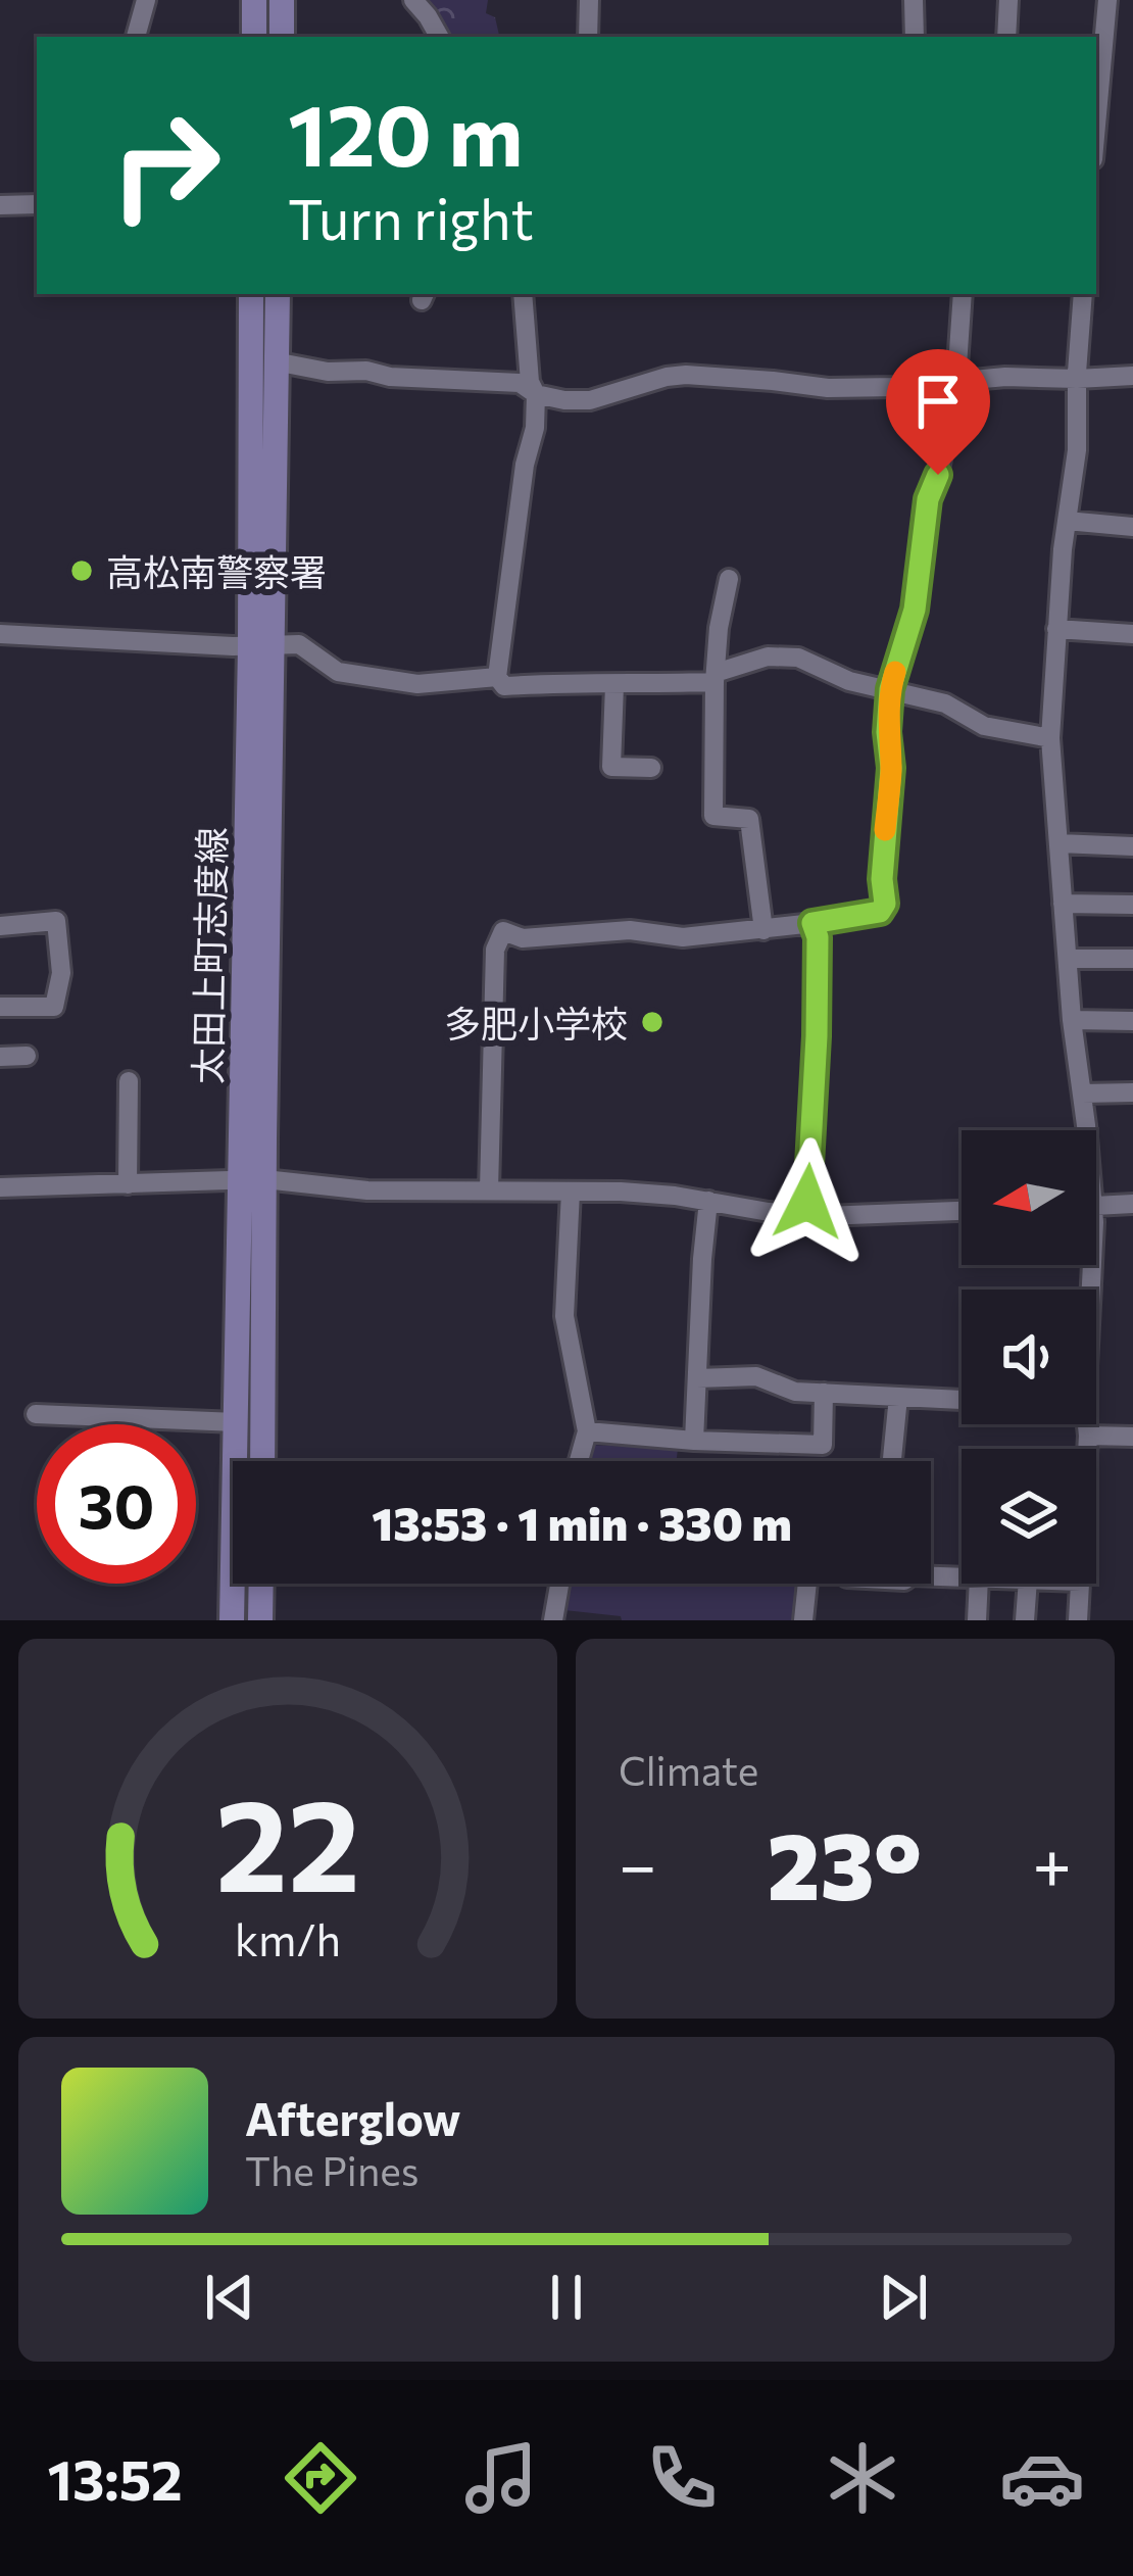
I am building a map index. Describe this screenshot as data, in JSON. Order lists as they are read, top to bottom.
{
  "streets": {
    "main road": ["太田上町志度線"]
  },
  "places": ["高松南警察署", "多肥小学校"],
  "north": "left",
  "page": {
    "turn": ["120 m", "Turn right"],
    "limit": "30",
    "trip": "13:53 · 1 min · 330 m",
    "tile": "Climate",
    "heat": ["−", "23°", "+"],
    "song": ["Afterglow", "The Pines"],
    "tabs": "13:52",
    "gauge": ["22", "km/h"]
  }
}
